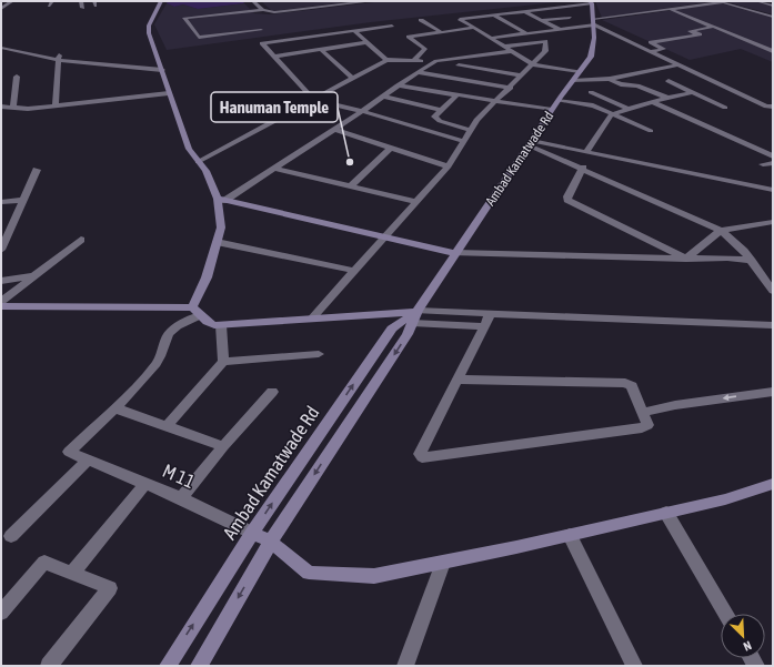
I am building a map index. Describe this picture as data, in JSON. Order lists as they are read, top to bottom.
{
  "streets": {
    "street": ["Ambad Kamatwade Rd", "M 11"]
  },
  "crossings": [
    ["Ambad Kamatwade Rd", "M 11"]
  ],
  "places": ["Hanuman Temple"],
  "north": "bottom right"
}
